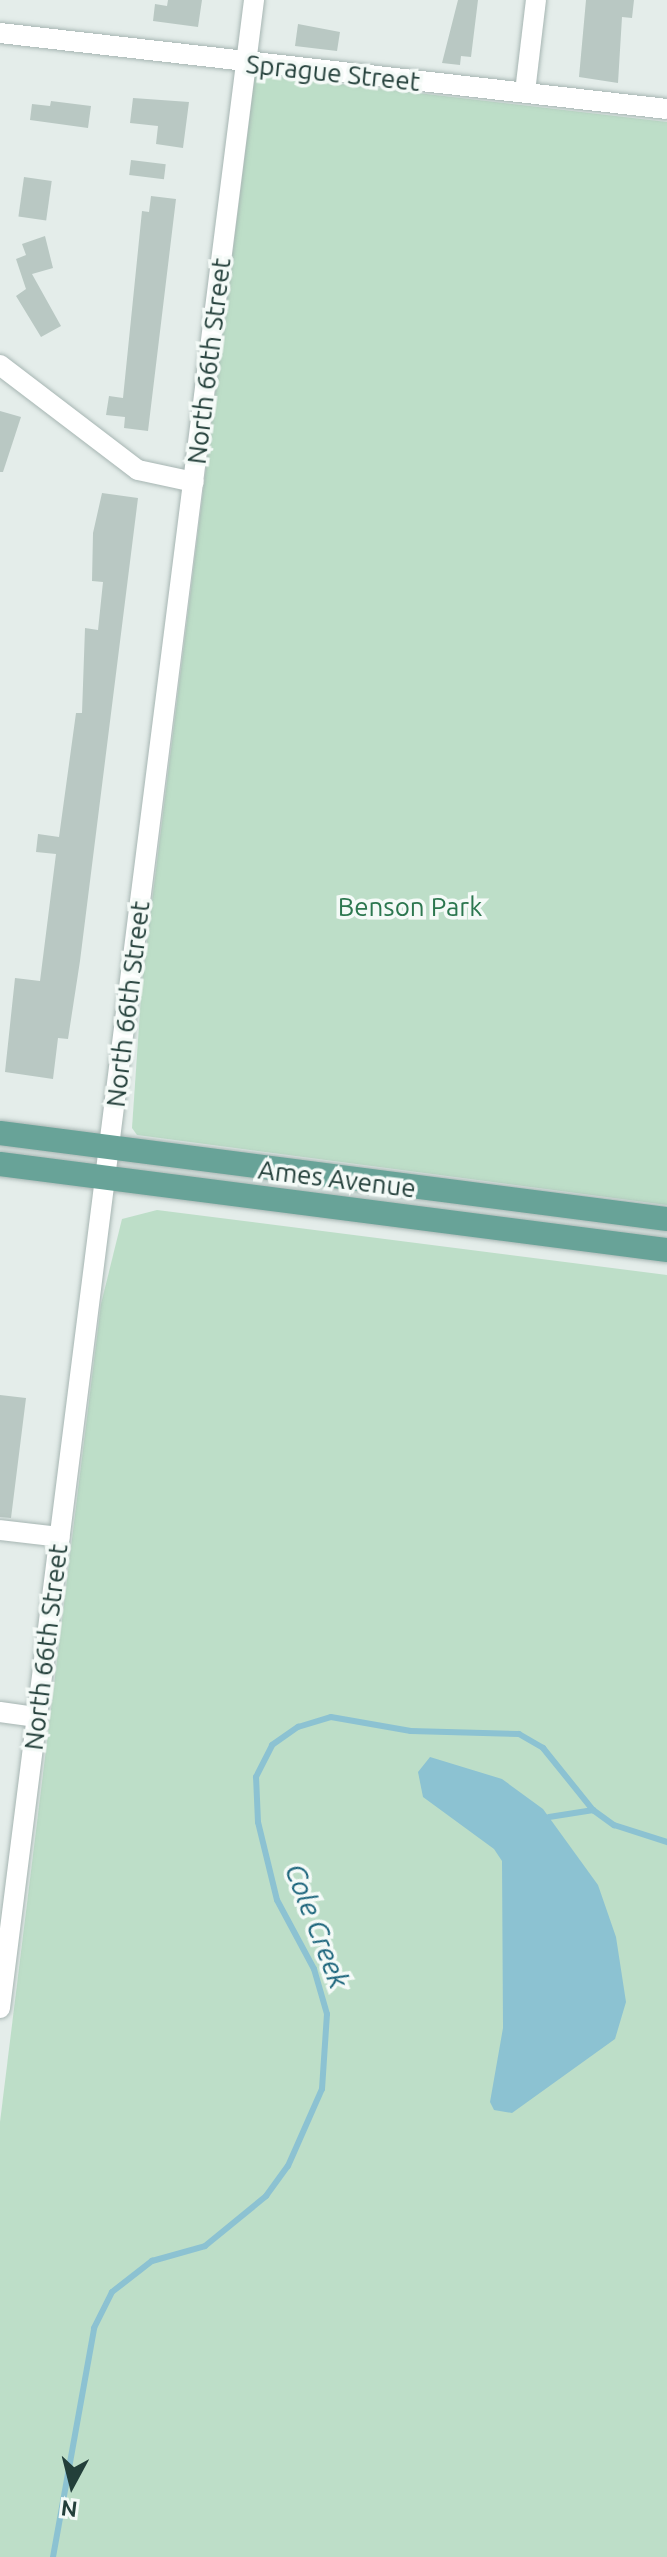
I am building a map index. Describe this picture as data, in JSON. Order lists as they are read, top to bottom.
{
  "streets": {
    "main road": ["Ames Avenue"],
    "street": ["Sprague Street", "North 66th Street"]
  },
  "crossings": [
    ["Sprague Street", "North 66th Street"],
    ["North 66th Street", "Ames Avenue"]
  ],
  "water": ["Cole Creek"],
  "parks": ["Benson Park"],
  "north": "bottom"
}
